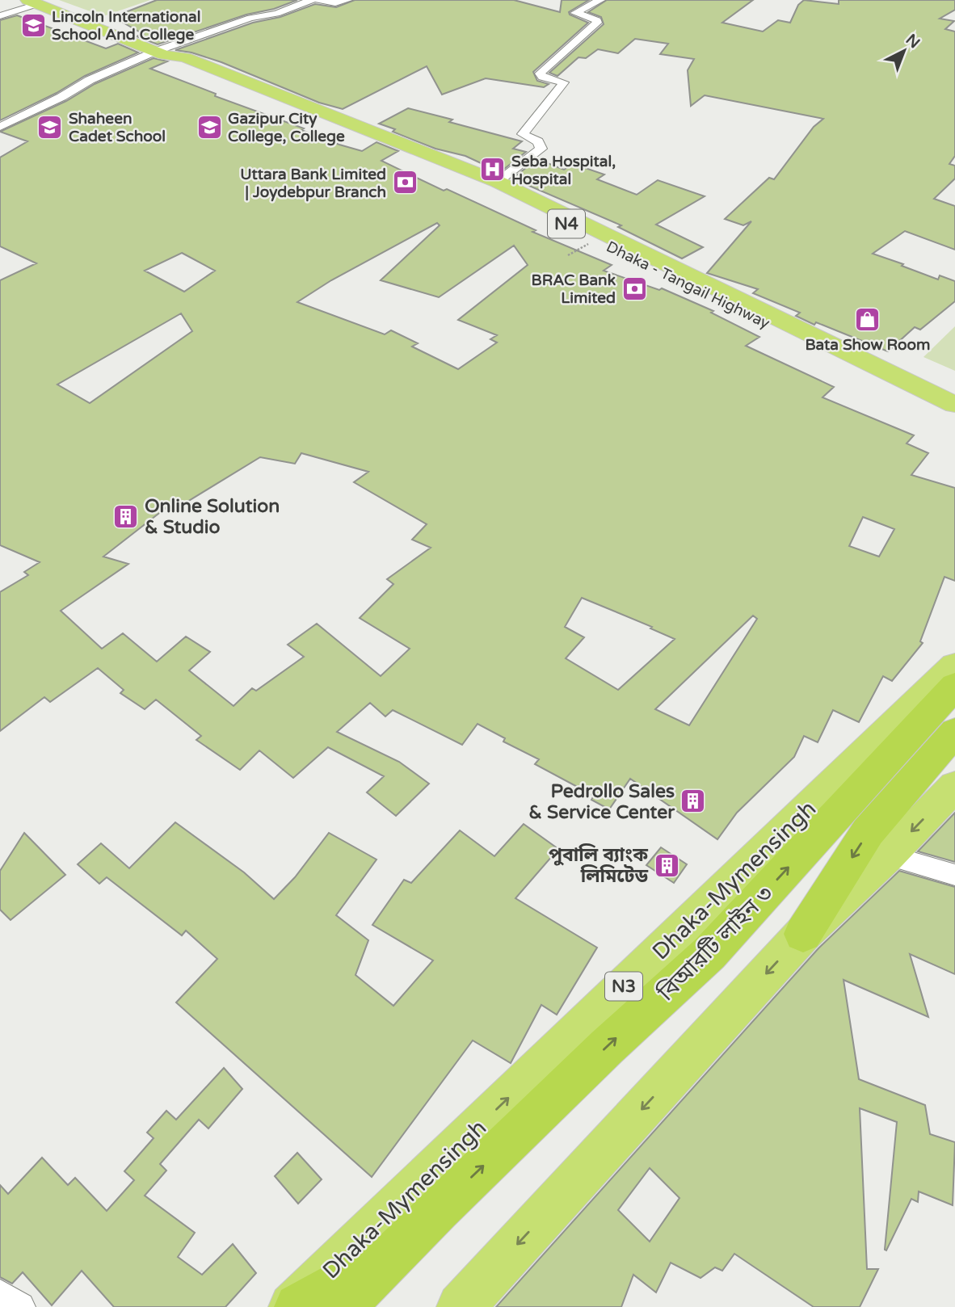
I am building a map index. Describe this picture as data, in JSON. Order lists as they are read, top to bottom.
{
  "streets": {
    "highway": [
      "N4",
      "Dhaka - Tangail Highway",
      "Dhaka-Mymensingh",
      "বিআরটি লাইন ৩",
      "N3"
    ]
  },
  "places": {
    "school or university": ["Lincoln International School And College", "Shaheen Cadet School", "Gazipur City College, College"],
    "hospital": ["Seba Hospital, Hospital"],
    "bank": ["Uttara Bank Limited | Joydebpur Branch", "BRAC Bank Limited"],
    "shop": ["Bata Show Room"],
    "building": ["Online Solution & Studio", "Pedrollo Sales & Service Center", "পুবালি ব্যাংক লিমিটেড"]
  },
  "north": "top right"
}
